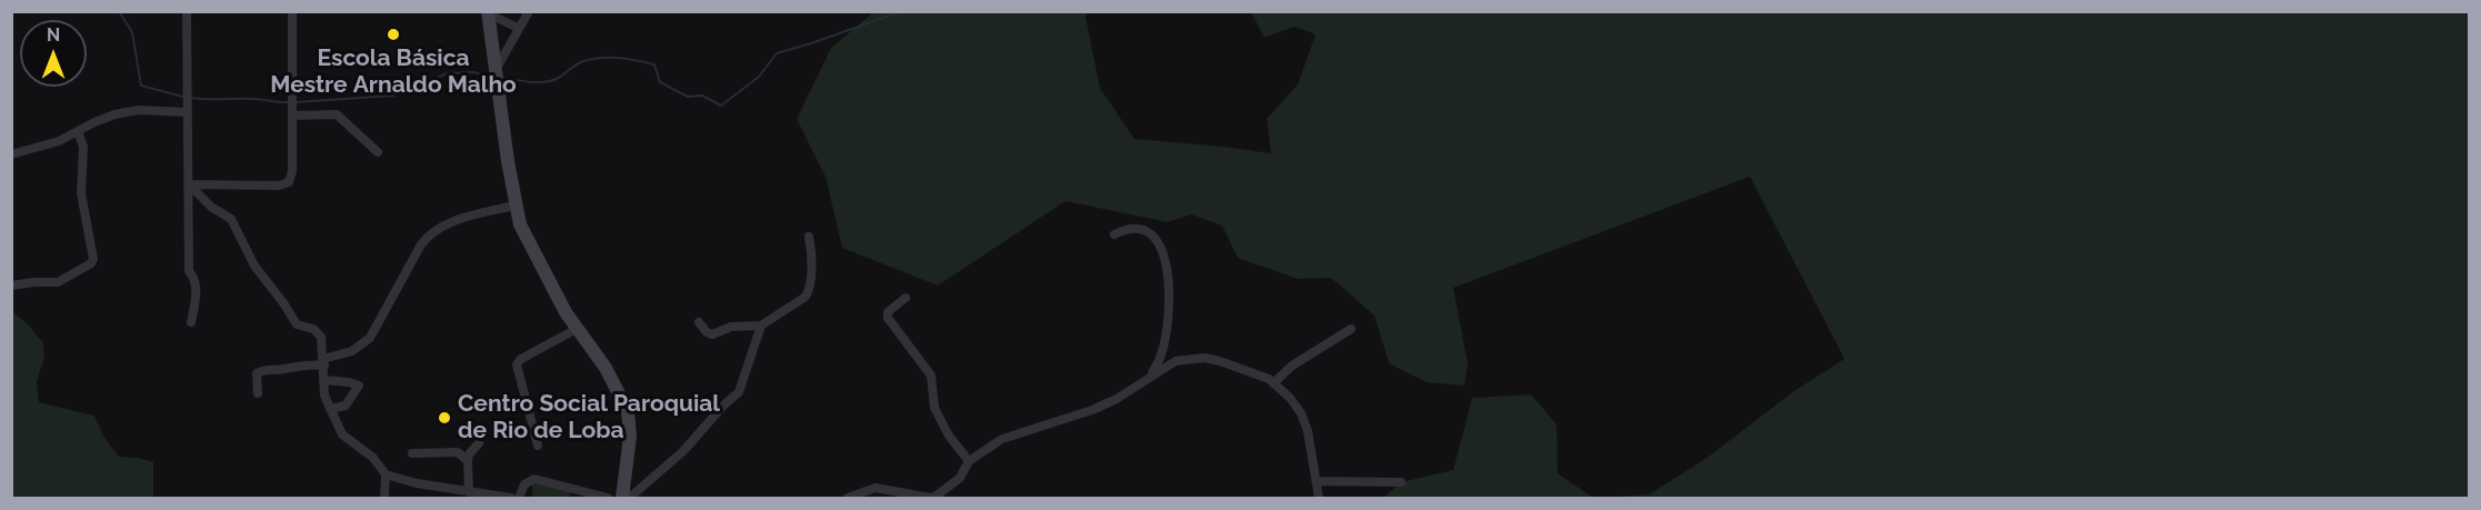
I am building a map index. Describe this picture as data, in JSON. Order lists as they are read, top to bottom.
{
  "places": ["Escola Básica Mestre Arnaldo Malho", "Centro Social Paroquial de Rio de Loba"],
  "north": "top"
}
